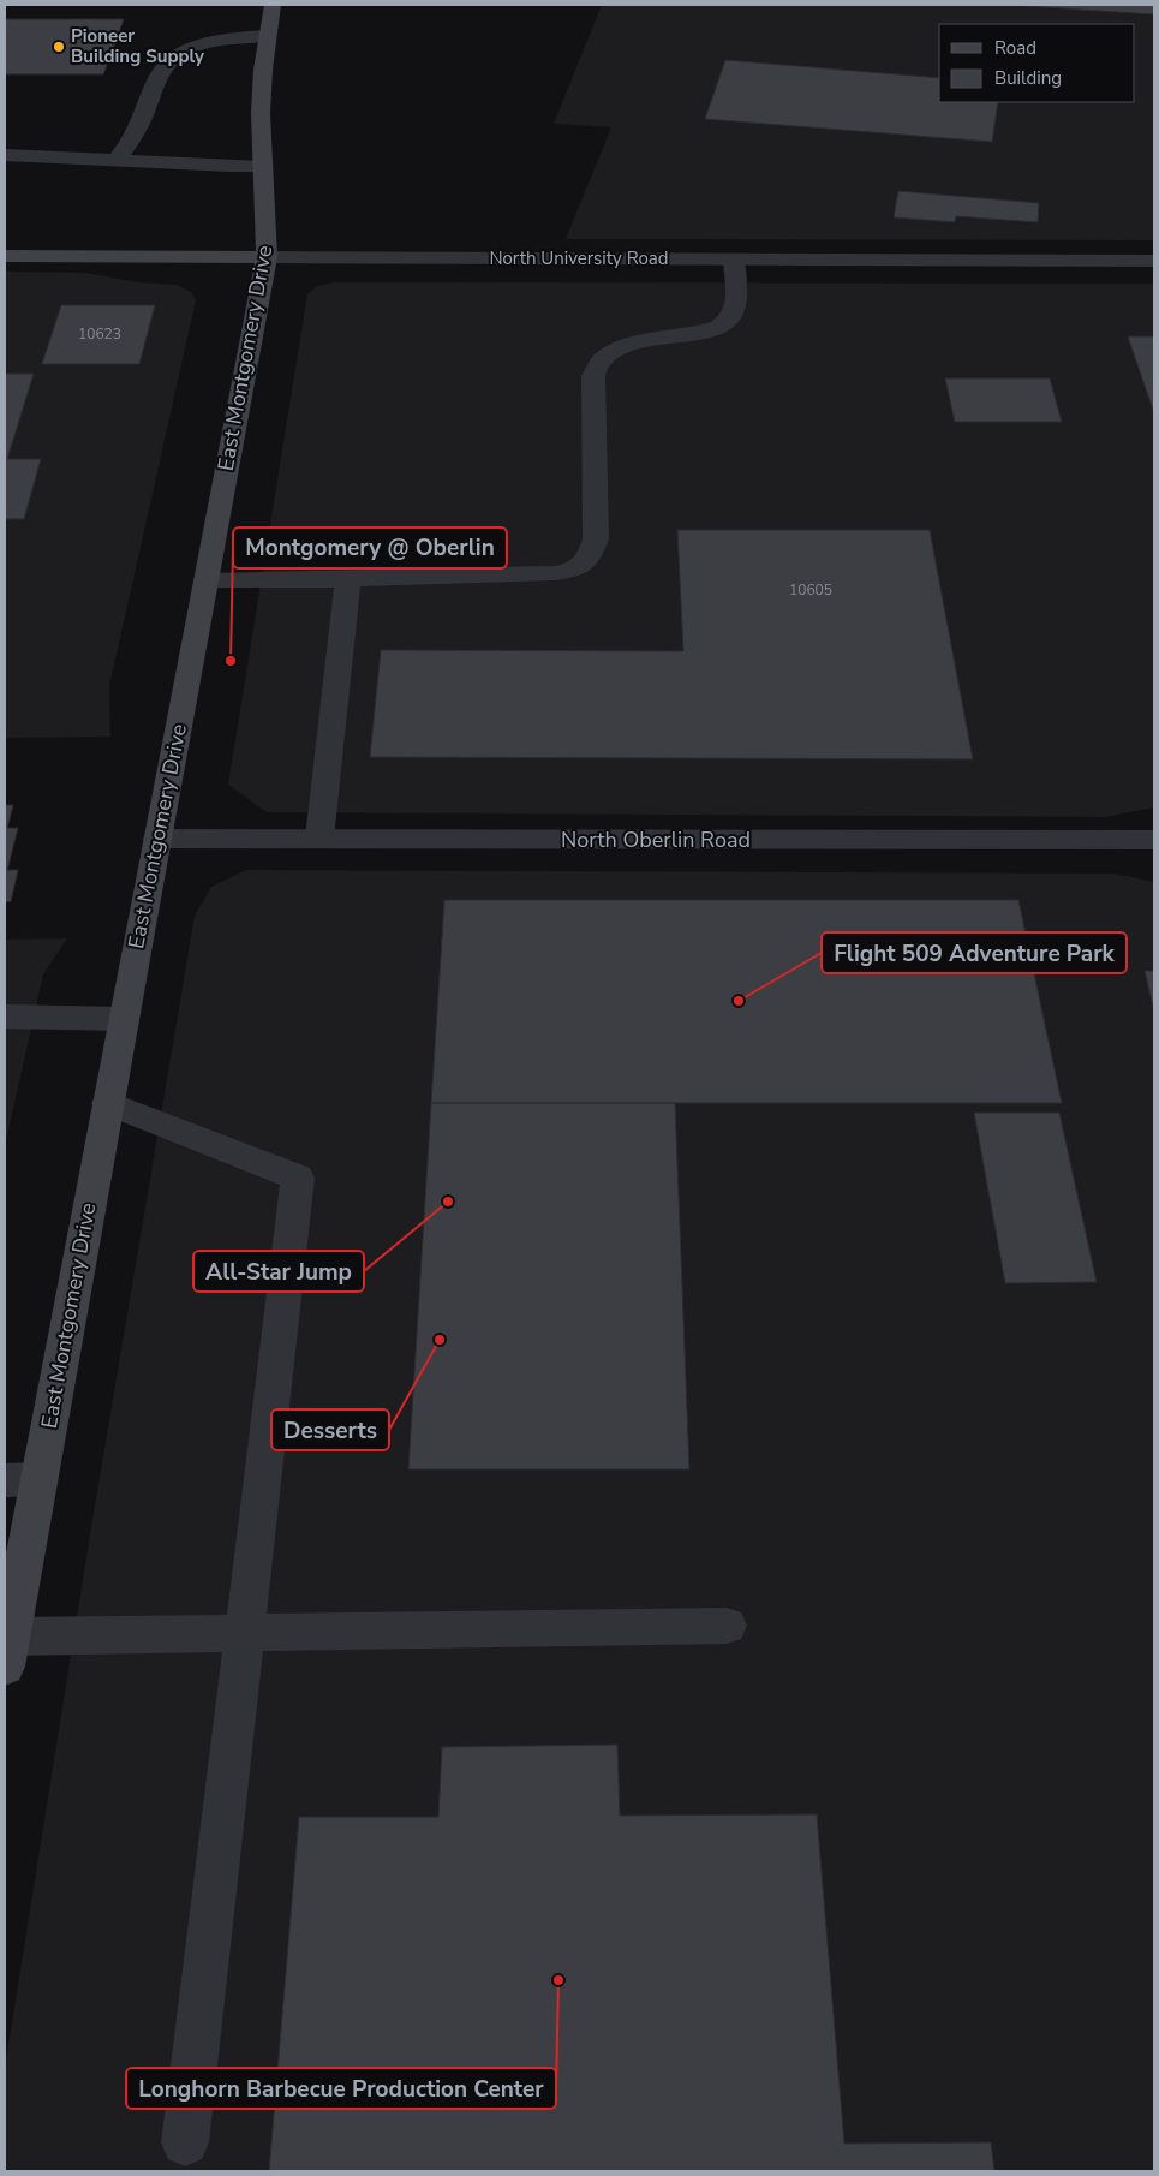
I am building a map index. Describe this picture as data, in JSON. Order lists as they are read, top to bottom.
{
  "streets": {
    "main road": ["North University Road", "East Montgomery Drive"],
    "street": ["North Oberlin Road"]
  },
  "crossings": [
    ["North University Road", "East Montgomery Drive"],
    ["East Montgomery Drive", "North Oberlin Road"]
  ],
  "places": [
    "Pioneer Building Supply",
    "Montgomery @ Oberlin",
    "Flight 509 Adventure Park",
    "All-Star Jump",
    "Desserts",
    "Longhorn Barbecue Production Center"
  ],
  "house_numbers": ["10623", "10605"],
  "legend": ["Road", "Building"]
}
